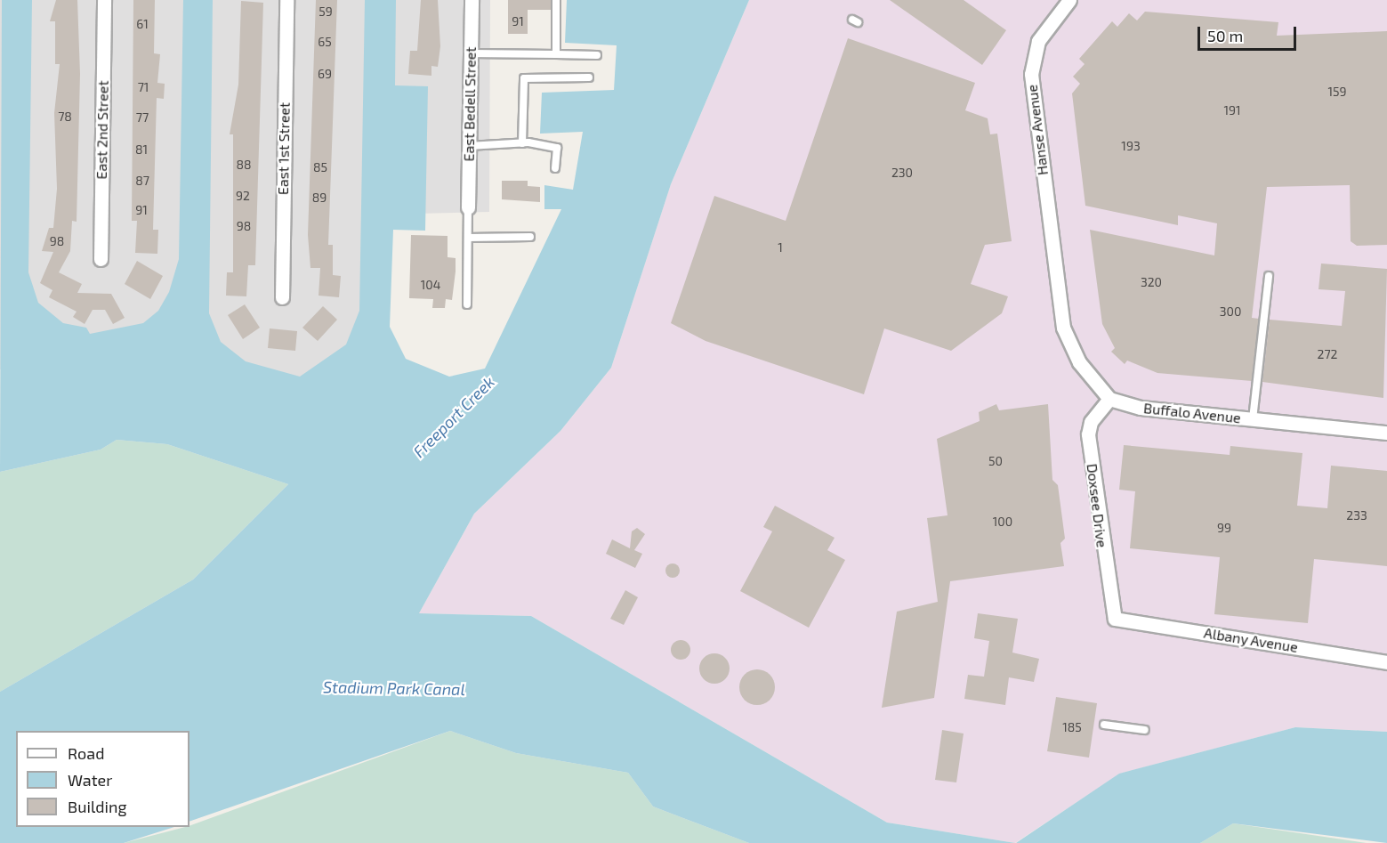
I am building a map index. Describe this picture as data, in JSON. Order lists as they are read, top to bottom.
{
  "streets": {
    "street": [
      "East Bedell Street",
      "East 2nd Street",
      "Hanse Avenue",
      "East 1st Street",
      "Buffalo Avenue",
      "Doxsee Drive",
      "Albany Avenue"
    ]
  },
  "crossings": [
    ["Hanse Avenue", "Buffalo Avenue"],
    ["Hanse Avenue", "Doxsee Drive"],
    ["Buffalo Avenue", "Doxsee Drive"],
    ["Doxsee Drive", "Albany Avenue"]
  ],
  "water": ["Freeport Creek", "Stadium Park Canal"],
  "house_numbers": [
    "59",
    "91",
    "61",
    "65",
    "69",
    "71",
    "159",
    "191",
    "78",
    "77",
    "193",
    "81",
    "88",
    "85",
    "230",
    "87",
    "92",
    "89",
    "91",
    "98",
    "98",
    "1",
    "320",
    "104",
    "300",
    "272",
    "50",
    "233",
    "100",
    "99",
    "185"
  ],
  "legend": ["Road", "Water", "Building"],
  "scale_bar": "50 m"
}
